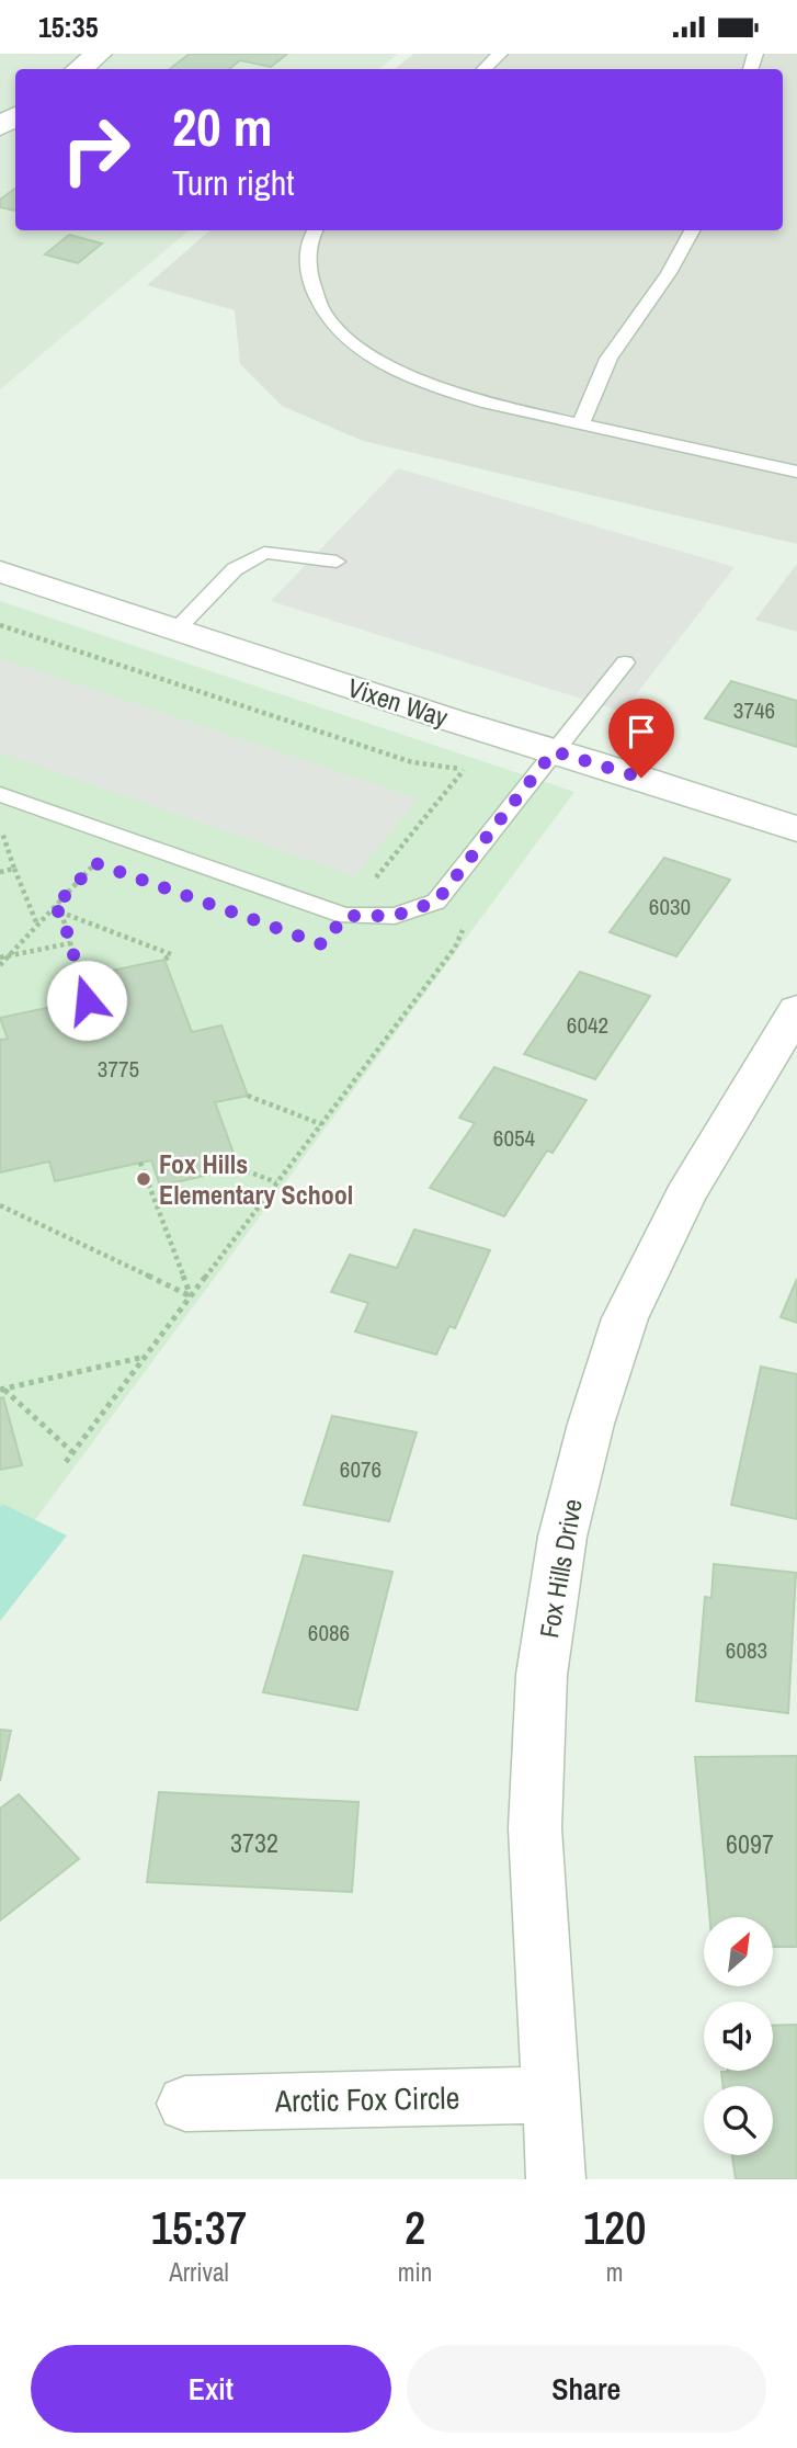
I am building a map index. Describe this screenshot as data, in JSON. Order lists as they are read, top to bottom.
{
  "streets": {
    "street": ["Vixen Way", "Fox Hills Drive", "Arctic Fox Circle"]
  },
  "crossings": [
    ["Fox Hills Drive", "Arctic Fox Circle"]
  ],
  "places": ["Fox Hills Elementary School"],
  "house_numbers": [
    "3746",
    "6030",
    "6042",
    "3775",
    "6054",
    "6076",
    "6086",
    "6083",
    "3732",
    "6097"
  ],
  "north": "top right",
  "page": {
    "status": "15:35",
    "turn": ["20 m", "Turn right"],
    "eta": [
      "15:37",
      "Arrival",
      "2",
      "min",
      "120",
      "m"
    ],
    "buttons": ["Exit", "Share"]
  }
}
